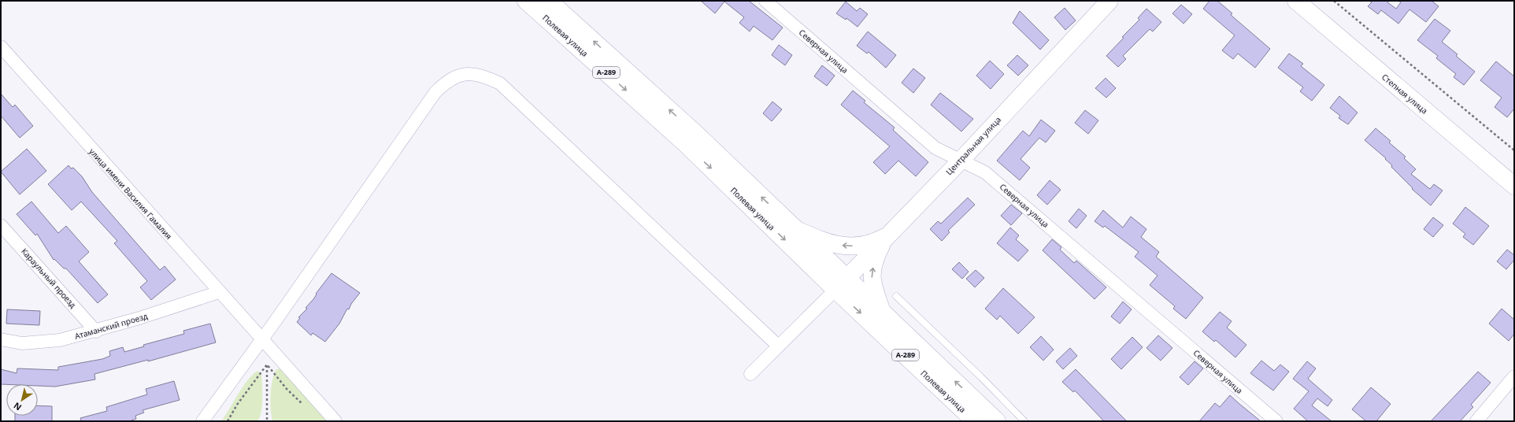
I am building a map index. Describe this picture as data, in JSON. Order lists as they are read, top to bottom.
{
  "streets": {
    "main road": [
      "Полевая улица",
      "А-289",
      "Степная улица",
      "Центральная улица"
    ],
    "street": [
      "Северная улица",
      "улица имени Василия Гамалия",
      "Караульный проезд",
      "Атаманский проезд"
    ]
  },
  "crossings": [
    ["Полевая улица", "А-289"],
    ["Полевая улица", "Центральная улица"],
    ["Северная улица", "Центральная улица"],
    ["А-289", "Центральная улица"],
    ["улица имени Василия Гамалия", "Атаманский проезд"],
    ["Караульный проезд", "Атаманский проезд"]
  ],
  "north": "bottom left"
}
